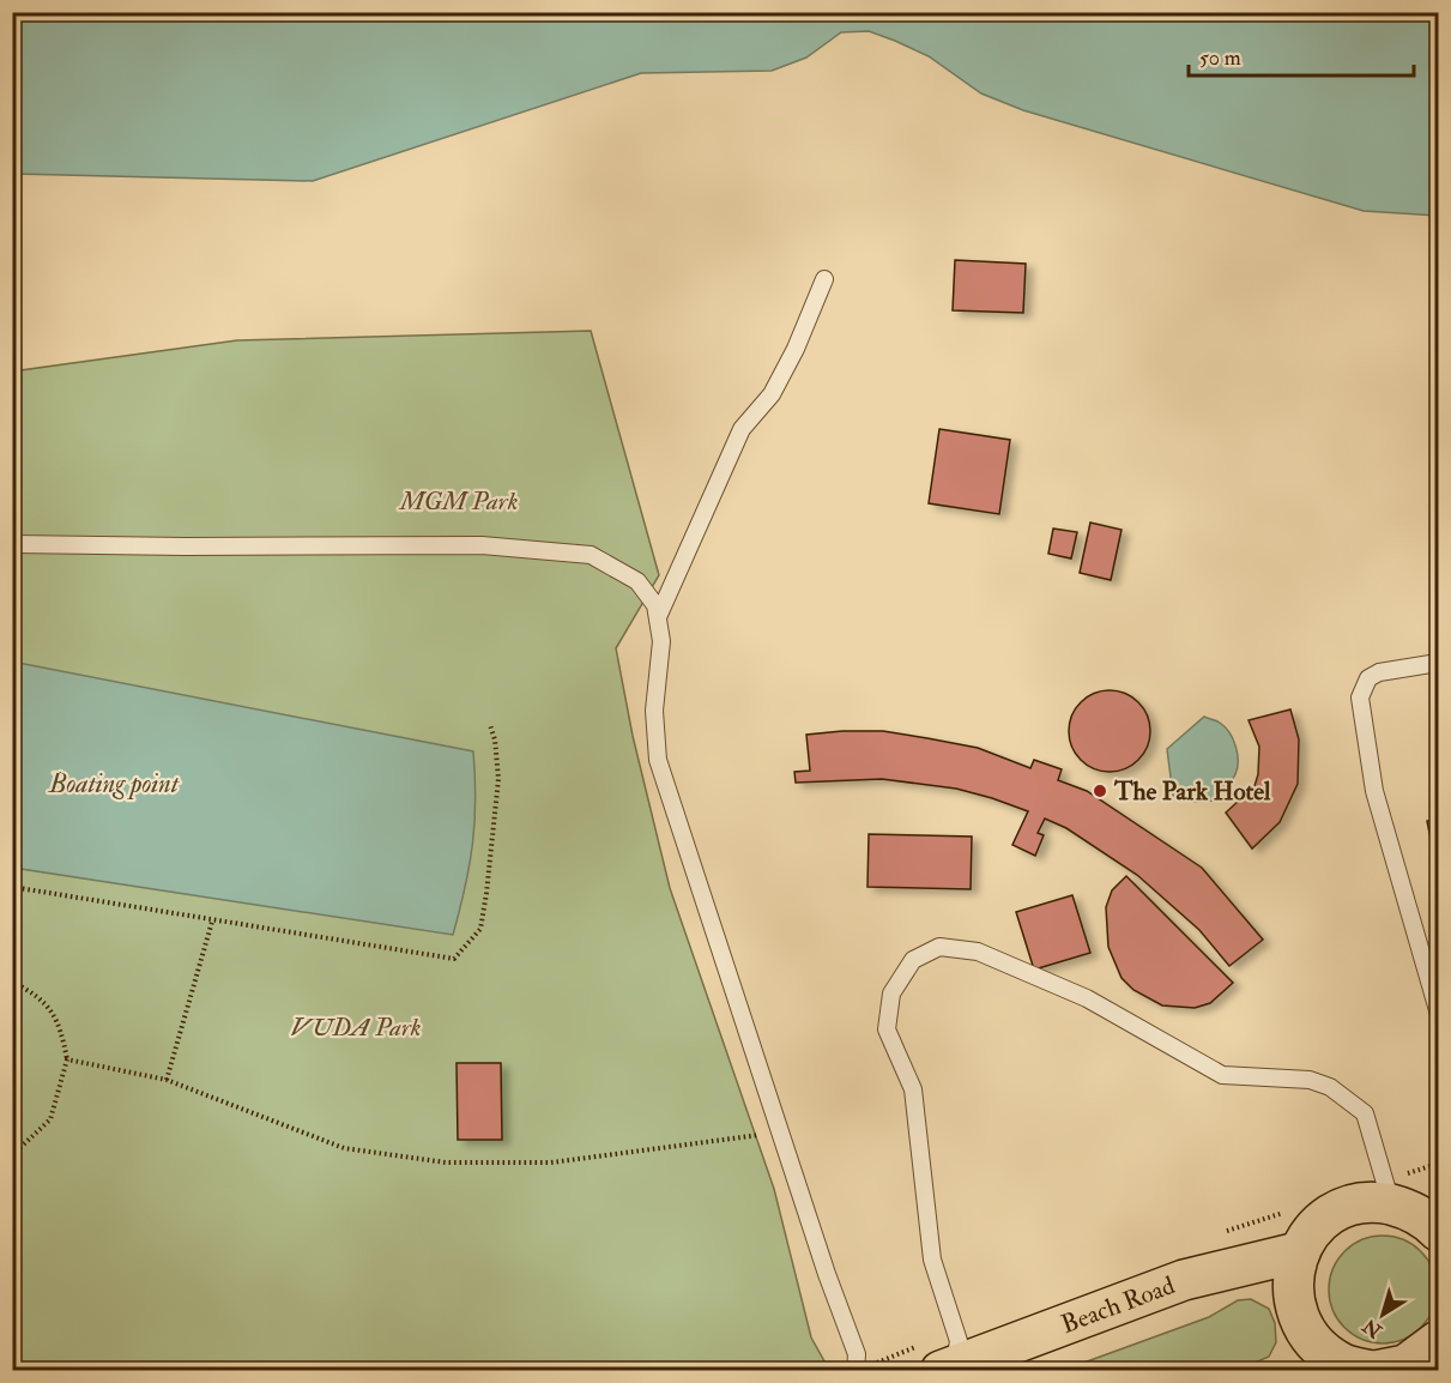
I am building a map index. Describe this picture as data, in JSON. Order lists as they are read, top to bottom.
{
  "streets": {
    "main road": ["Beach Road"]
  },
  "water": ["Boating point"],
  "parks": ["MGM Park", "VUDA Park"],
  "places": ["The Park Hotel"],
  "scale_bar": "50 m",
  "north": "bottom left"
}
